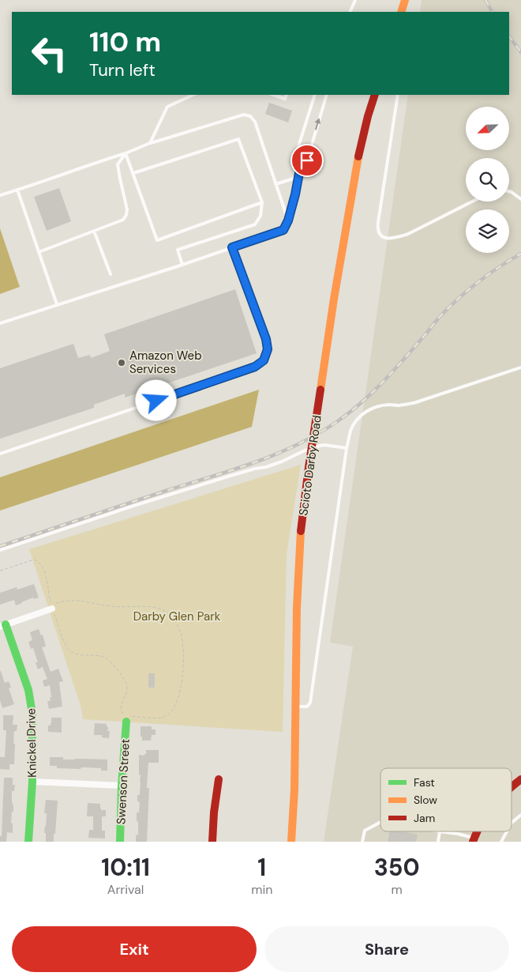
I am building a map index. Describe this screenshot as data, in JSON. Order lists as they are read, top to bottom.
{
  "streets": {
    "main road": ["Scioto Darby Road", "Knickel Drive", "Swenson Street"]
  },
  "parks": ["Darby Glen Park"],
  "places": ["Amazon Web Services"],
  "legend": ["Fast", "Slow", "Jam"],
  "north": "bottom left",
  "page": {
    "turn": ["110 m", "Turn left"],
    "eta": [
      "10:11",
      "Arrival",
      "1",
      "min",
      "350",
      "m"
    ],
    "buttons": ["Exit", "Share"]
  }
}
